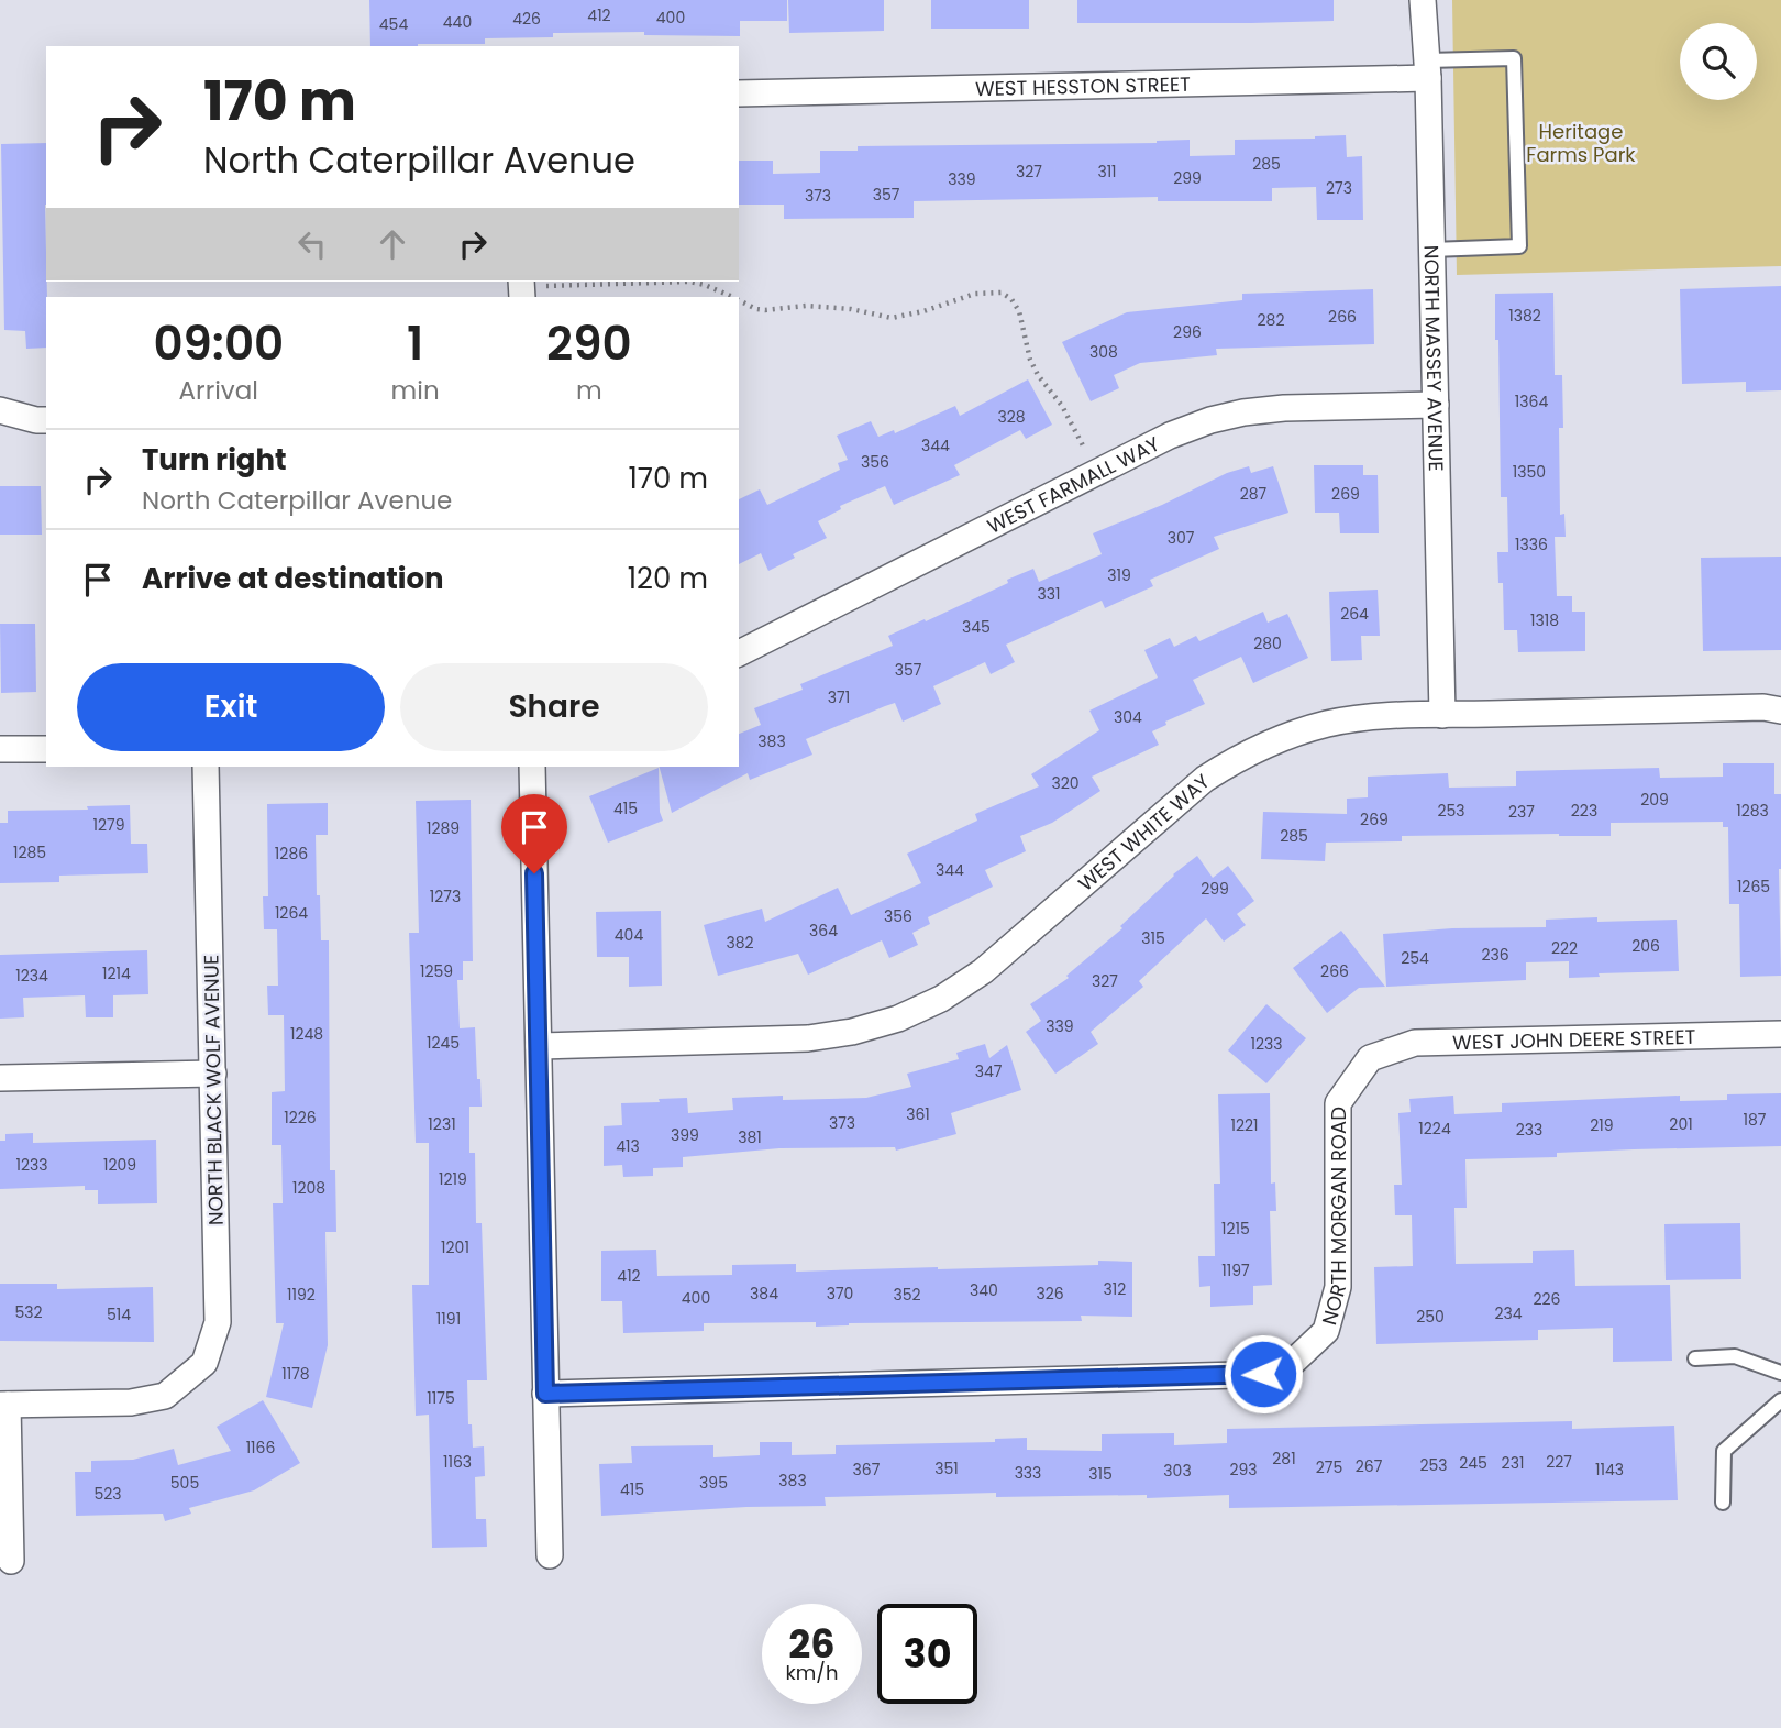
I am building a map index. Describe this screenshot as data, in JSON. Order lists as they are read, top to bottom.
{
  "streets": {
    "street": [
      "WEST HESSTON STREET",
      "NORTH MASSEY AVENUE",
      "WEST FARMALL WAY",
      "WEST WHITE WAY",
      "WEST JOHN DEERE STREET",
      "NORTH BLACK WOLF AVENUE",
      "NORTH MORGAN ROAD"
    ]
  },
  "crossings": [
    ["WEST HESSTON STREET", "NORTH MASSEY AVENUE"],
    ["NORTH MASSEY AVENUE", "WEST FARMALL WAY"],
    ["NORTH MASSEY AVENUE", "WEST WHITE WAY"],
    ["WEST JOHN DEERE STREET", "NORTH MORGAN ROAD"]
  ],
  "parks": ["Heritage Farms Park"],
  "house_numbers": [
    "412",
    "400",
    "426",
    "440",
    "454",
    "285",
    "327",
    "311",
    "299",
    "339",
    "273",
    "357",
    "373",
    "1382",
    "266",
    "282",
    "296",
    "308",
    "1364",
    "328",
    "344",
    "356",
    "1350",
    "287",
    "269",
    "307",
    "1336",
    "319",
    "331",
    "264",
    "1318",
    "345",
    "280",
    "357",
    "371",
    "304",
    "383",
    "320",
    "209",
    "415",
    "253",
    "223",
    "1283",
    "237",
    "269",
    "1279",
    "1289",
    "285",
    "1285",
    "1286",
    "344",
    "1265",
    "299",
    "1273",
    "1264",
    "356",
    "364",
    "404",
    "315",
    "382",
    "206",
    "222",
    "236",
    "254",
    "1259",
    "266",
    "1214",
    "1234",
    "327",
    "339",
    "1248",
    "1245",
    "1233",
    "347",
    "361",
    "1226",
    "187",
    "373",
    "1231",
    "201",
    "1221",
    "219",
    "1224",
    "233",
    "399",
    "381",
    "413",
    "1233",
    "1209",
    "1219",
    "1208",
    "1215",
    "1201",
    "1197",
    "412",
    "312",
    "340",
    "384",
    "370",
    "326",
    "1192",
    "352",
    "400",
    "226",
    "532",
    "234",
    "514",
    "250",
    "1191",
    "1178",
    "1175",
    "1166",
    "281",
    "1163",
    "227",
    "245",
    "231",
    "253",
    "267",
    "275",
    "351",
    "367",
    "293",
    "1143",
    "303",
    "333",
    "315",
    "383",
    "505",
    "395",
    "415",
    "523"
  ],
  "page": {
    "turn": ["170 m", "North Caterpillar Avenue"],
    "eta": [
      "09:00",
      "Arrival",
      "1",
      "min",
      "290",
      "m"
    ],
    "list": [
      {
        "name": "Turn right",
        "note": "North Caterpillar Avenue",
        "value": "170 m"
      },
      {
        "name": "Arrive at destination",
        "value": "120 m"
      }
    ],
    "buttons": ["Exit", "Share"],
    "speed": "26 km/h",
    "limit": "30"
  }
}
